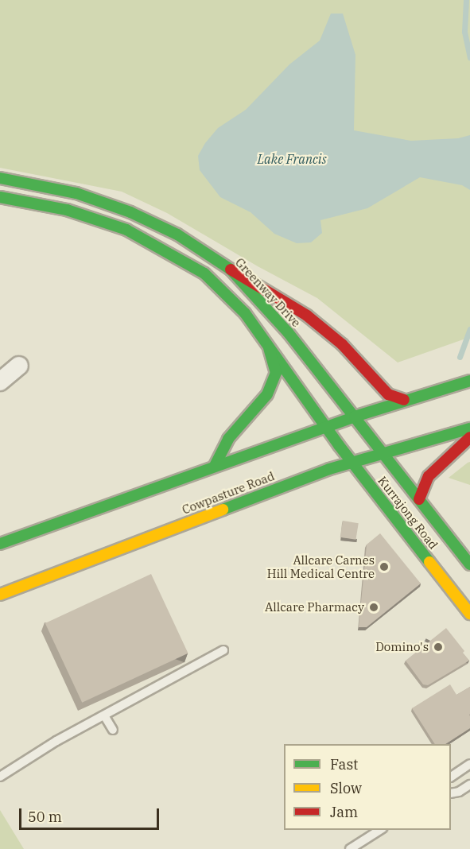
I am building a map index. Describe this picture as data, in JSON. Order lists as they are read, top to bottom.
{
  "streets": {
    "main road": ["Greenway Drive", "Cowpasture Road", "Kurrajong Road"]
  },
  "crossings": [
    ["Greenway Drive", "Kurrajong Road"],
    ["Cowpasture Road", "Kurrajong Road"]
  ],
  "water": ["Lake Francis"],
  "places": ["Allcare Carnes Hill Medical Centre", "Allcare Pharmacy", "Domino's"],
  "legend": ["Fast", "Slow", "Jam"],
  "scale_bar": "50 m"
}
